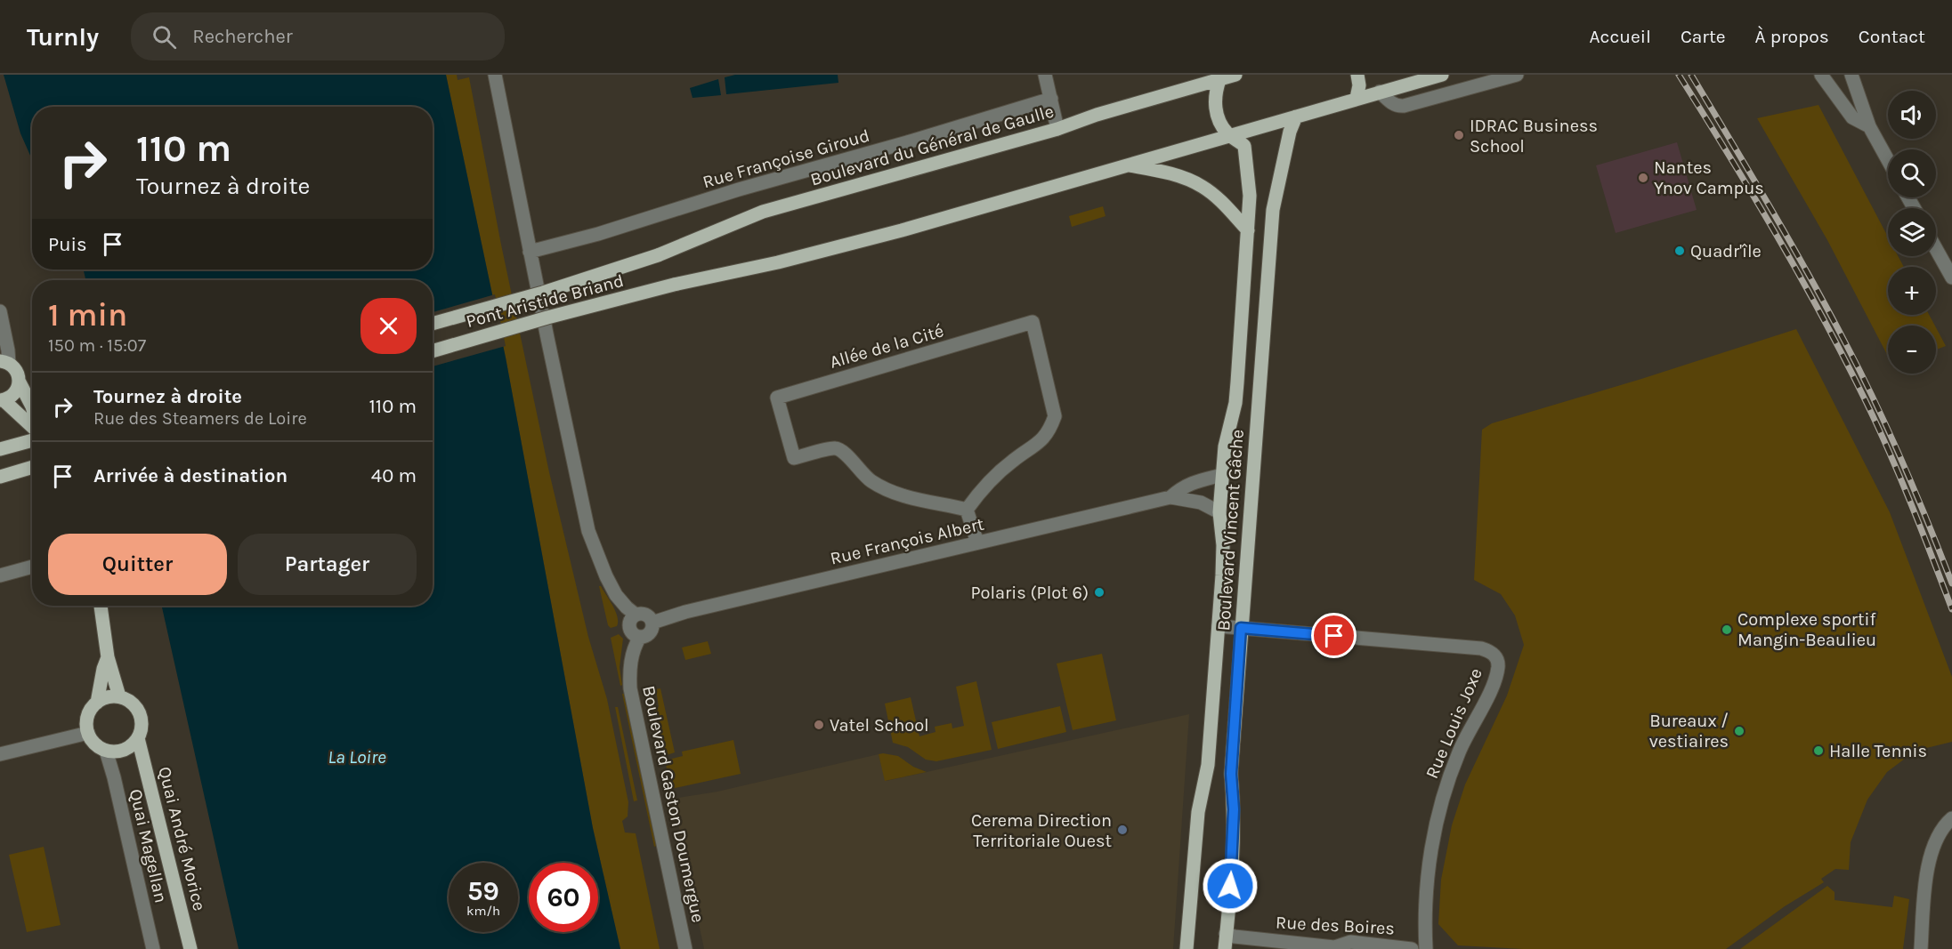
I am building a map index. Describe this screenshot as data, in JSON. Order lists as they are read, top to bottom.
{
  "streets": {
    "main road": [
      "Boulevard du Général de Gaulle",
      "Pont Aristide Briand",
      "Boulevard Vincent Gâche",
      "Quai André Morice"
    ],
    "street": [
      "Rue Françoise Giroud",
      "Allée de la Cité",
      "Rue François Albert",
      "Rue Louis Joxe",
      "Boulevard Gaston Doumergue",
      "Quai Magellan",
      "Rue des Boires"
    ]
  },
  "crossings": [
    ["Boulevard du Général de Gaulle", "Pont Aristide Briand"],
    ["Boulevard Vincent Gâche", "Rue François Albert"],
    ["Boulevard Vincent Gâche", "Rue Louis Joxe"],
    ["Boulevard Vincent Gâche", "Rue des Boires"],
    ["Rue François Albert", "Boulevard Gaston Doumergue"],
    ["Quai André Morice", "Quai Magellan"]
  ],
  "water": ["La Loire"],
  "places": [
    "IDRAC Business School",
    "Nantes Ynov Campus",
    "Quadr'île",
    "Polaris (Plot 6)",
    "Complexe sportif Mangin-Beaulieu",
    "Vatel School",
    "Bureaux / vestiaires",
    "Halle Tennis",
    "Cerema Direction Territoriale Ouest"
  ],
  "page": {
    "header": "Turnly",
    "search": "Rechercher",
    "nav": [
      "Accueil",
      "Carte",
      "À propos",
      "Contact"
    ],
    "map_buttons": ["+", "−"],
    "turn": ["110 m", "Tournez à droite"],
    "then": "Puis",
    "heading": ["1 min", "150 m · 15:07"],
    "list": [
      {
        "name": "Tournez à droite",
        "note": "Rue des Steamers de Loire",
        "value": "110 m"
      },
      {
        "name": "Arrivée à destination",
        "value": "40 m"
      }
    ],
    "buttons": ["Quitter", "Partager"],
    "speed": "59 km/h",
    "limit": "60"
  }
}
